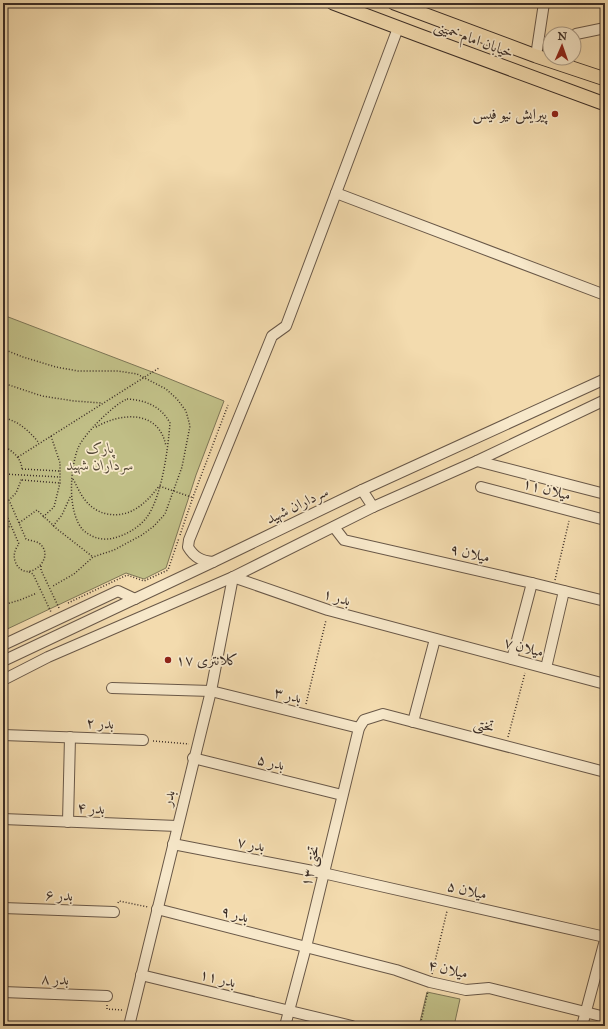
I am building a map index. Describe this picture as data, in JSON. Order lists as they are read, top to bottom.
{
  "streets": {
    "main road": ["خیابان امام خمینی"],
    "street": [
      "میلان ۱۱",
      "سرداران شهید",
      "میلان ۹",
      "بدر ۱",
      "میلان ۷",
      "بدر ۳",
      "بدر ۲",
      "تختی",
      "بدر ۵",
      "بدر",
      "بدر ۴",
      "بدر ۷",
      "تختی ۱۳",
      "میلان ۵",
      "بدر ۶",
      "بدر ۹",
      "میلان ۴",
      "بدر ۱۱",
      "بدر ۸"
    ]
  },
  "crossings": [
    ["بدر ۱", "میلان ۷"],
    ["بدر ۱", "بدر"],
    ["بدر ۳", "تختی"],
    ["بدر ۳", "بدر"],
    ["بدر ۳", "تختی ۱۳"],
    ["تختی", "تختی ۱۳"],
    ["بدر ۵", "بدر"],
    ["بدر ۵", "تختی ۱۳"],
    ["بدر", "بدر ۴"],
    ["بدر", "بدر ۷"],
    ["بدر", "بدر ۹"],
    ["بدر", "بدر ۱۱"],
    ["بدر ۷", "تختی ۱۳"],
    ["بدر ۷", "میلان ۵"],
    ["تختی ۱۳", "میلان ۵"],
    ["تختی ۱۳", "بدر ۹"],
    ["تختی ۱۳", "میلان ۴"],
    ["تختی ۱۳", "بدر ۱۱"],
    ["بدر ۹", "میلان ۴"]
  ],
  "parks": ["پارک سرداران شهید"],
  "places": ["پیرایش نیو فیس", "کلانتری ۱۷"],
  "north": "top"
}
